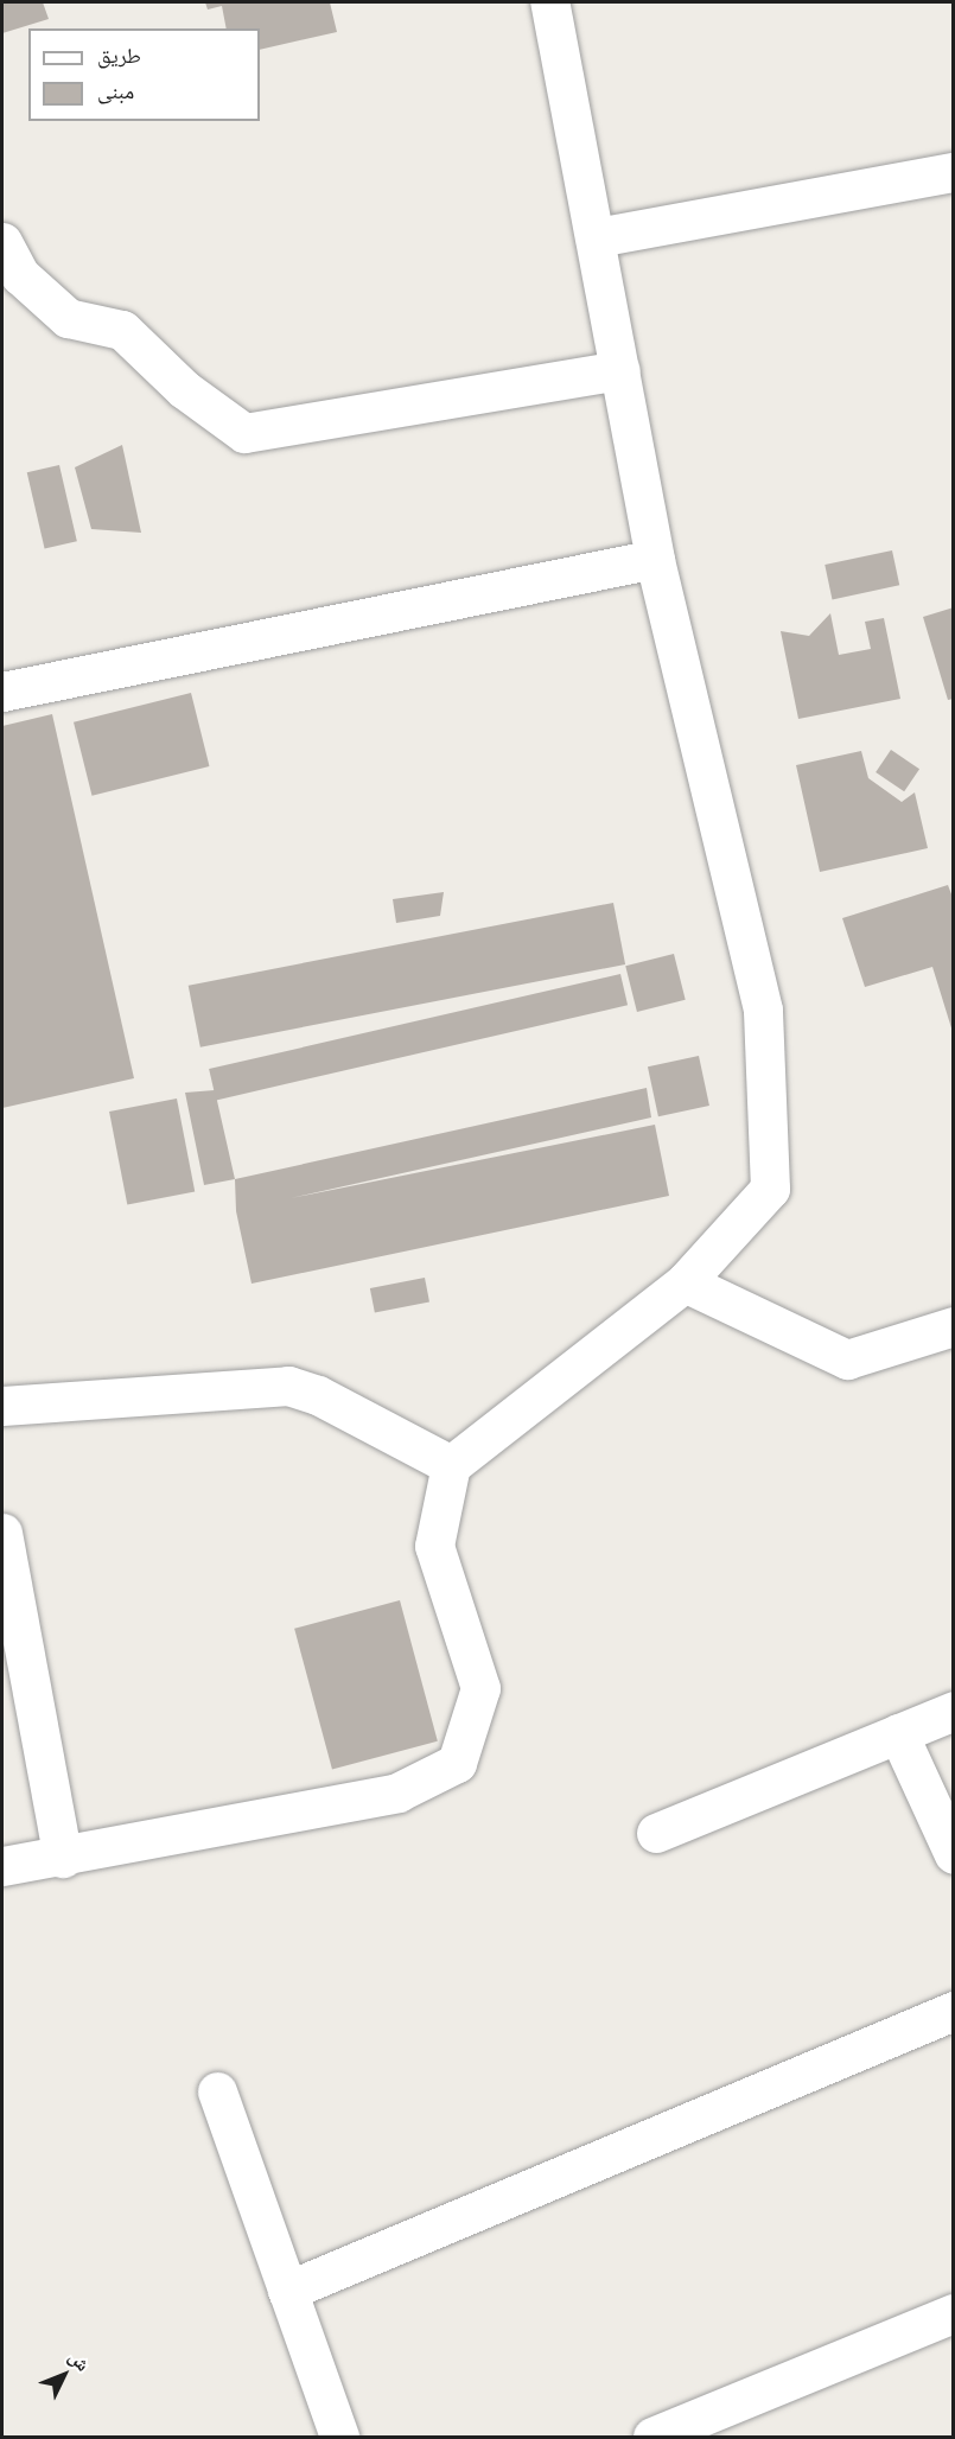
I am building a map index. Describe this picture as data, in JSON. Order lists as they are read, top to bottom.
{
  "legend": ["طريق", "مبنى"],
  "north": "top right"
}
